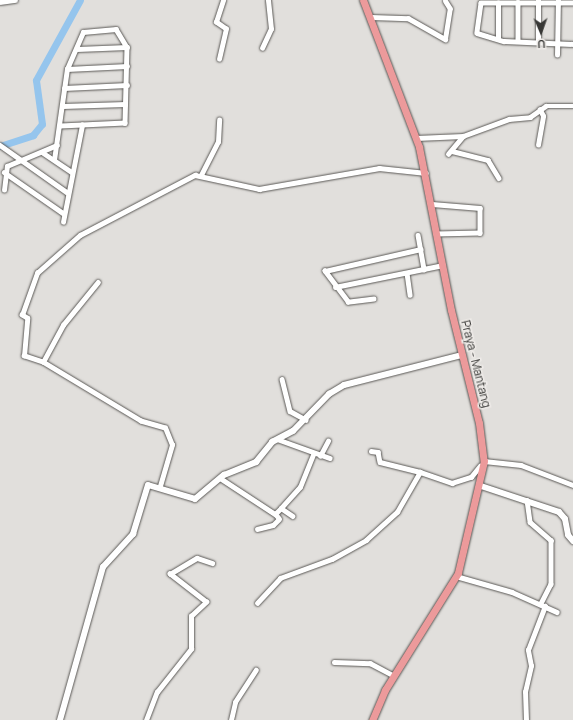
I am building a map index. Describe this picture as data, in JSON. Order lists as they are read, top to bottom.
{
  "streets": {
    "main road": ["Praya - Mantang"]
  },
  "north": "bottom"
}
